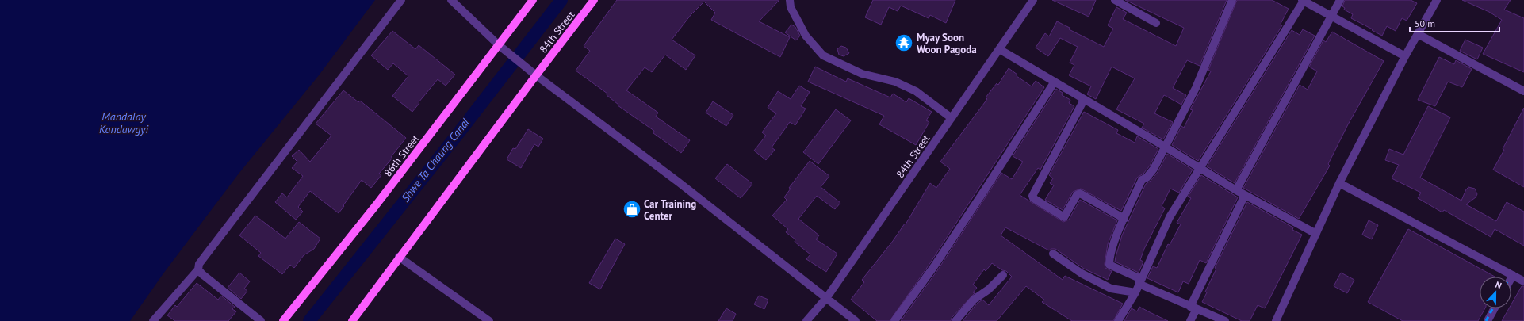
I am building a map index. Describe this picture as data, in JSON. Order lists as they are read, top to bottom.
{
  "streets": {
    "main road": ["84th Street", "86th Street"]
  },
  "water": ["Mandalay Kandawgyi", "Shwe Ta Chaung Canal"],
  "places": {
    "temple": ["Myay Soon Woon Pagoda"],
    "shop": ["Car Training Center"]
  },
  "scale_bar": "50 m",
  "north": "top"
}
